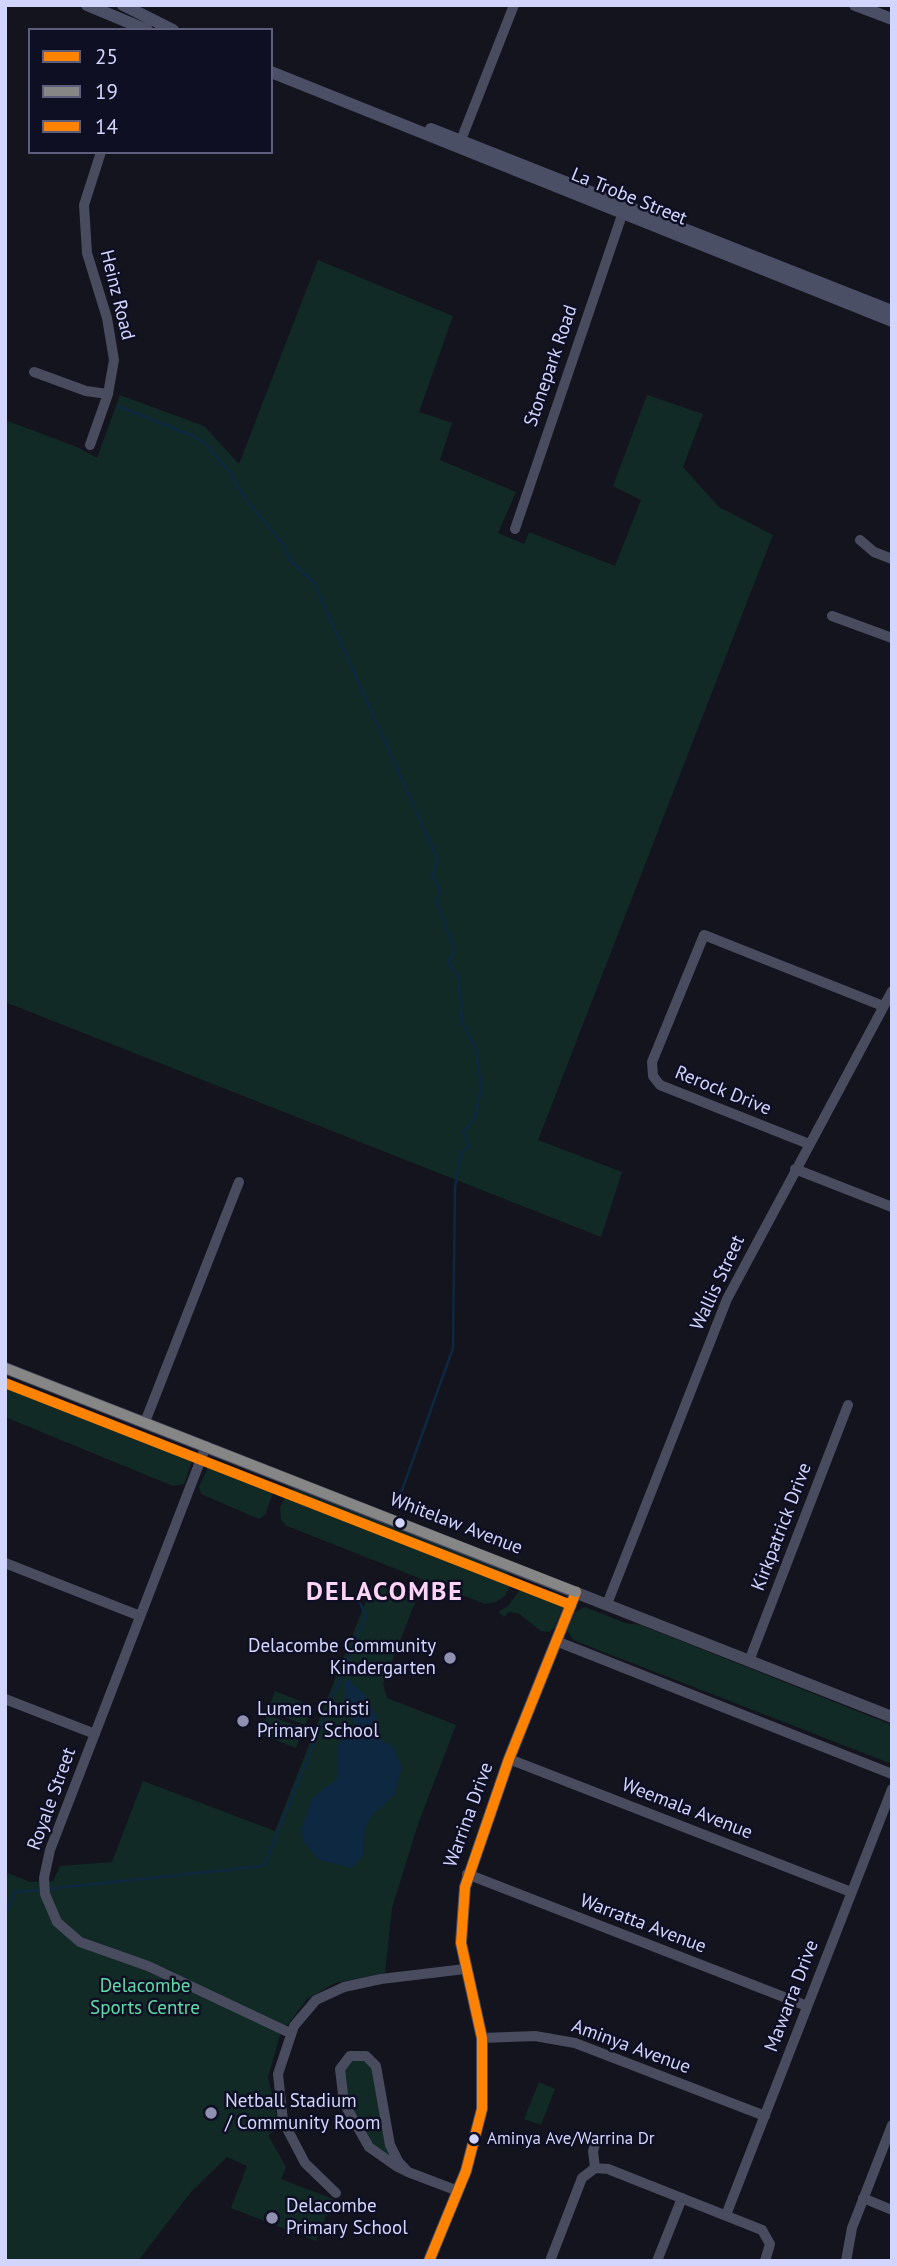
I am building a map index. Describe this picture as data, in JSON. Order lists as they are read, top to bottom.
{
  "streets": {
    "main road": ["La Trobe Street"],
    "street": [
      "Heinz Road",
      "Stonepark Road",
      "Rerock Drive",
      "Wallis Street",
      "Whitelaw Avenue",
      "Kirkpatrick Drive",
      "Royale Street",
      "Weemala Avenue",
      "Warrina Drive",
      "Warratta Avenue",
      "Mawarra Drive",
      "Aminya Avenue"
    ]
  },
  "crossings": [
    ["La Trobe Street", "Stonepark Road"],
    ["Rerock Drive", "Wallis Street"],
    ["Wallis Street", "Whitelaw Avenue"],
    ["Whitelaw Avenue", "Kirkpatrick Drive"],
    ["Whitelaw Avenue", "Royale Street"],
    ["Whitelaw Avenue", "Warrina Drive"],
    ["Weemala Avenue", "Warrina Drive"],
    ["Weemala Avenue", "Mawarra Drive"],
    ["Warrina Drive", "Warratta Avenue"],
    ["Warrina Drive", "Aminya Avenue"],
    ["Warratta Avenue", "Mawarra Drive"],
    ["Mawarra Drive", "Aminya Avenue"]
  ],
  "districts": ["DELACOMBE"],
  "parks": ["Delacombe Sports Centre"],
  "places": [
    "Delacombe Community Kindergarten",
    "Lumen Christi Primary School",
    "Netball Stadium / Community Room",
    "Aminya Ave/Warrina Dr",
    "Delacombe Primary School"
  ],
  "lines": ["transit line 19", "transit line 14", "transit line 25"],
  "legend": ["25", "19", "14"]
}
